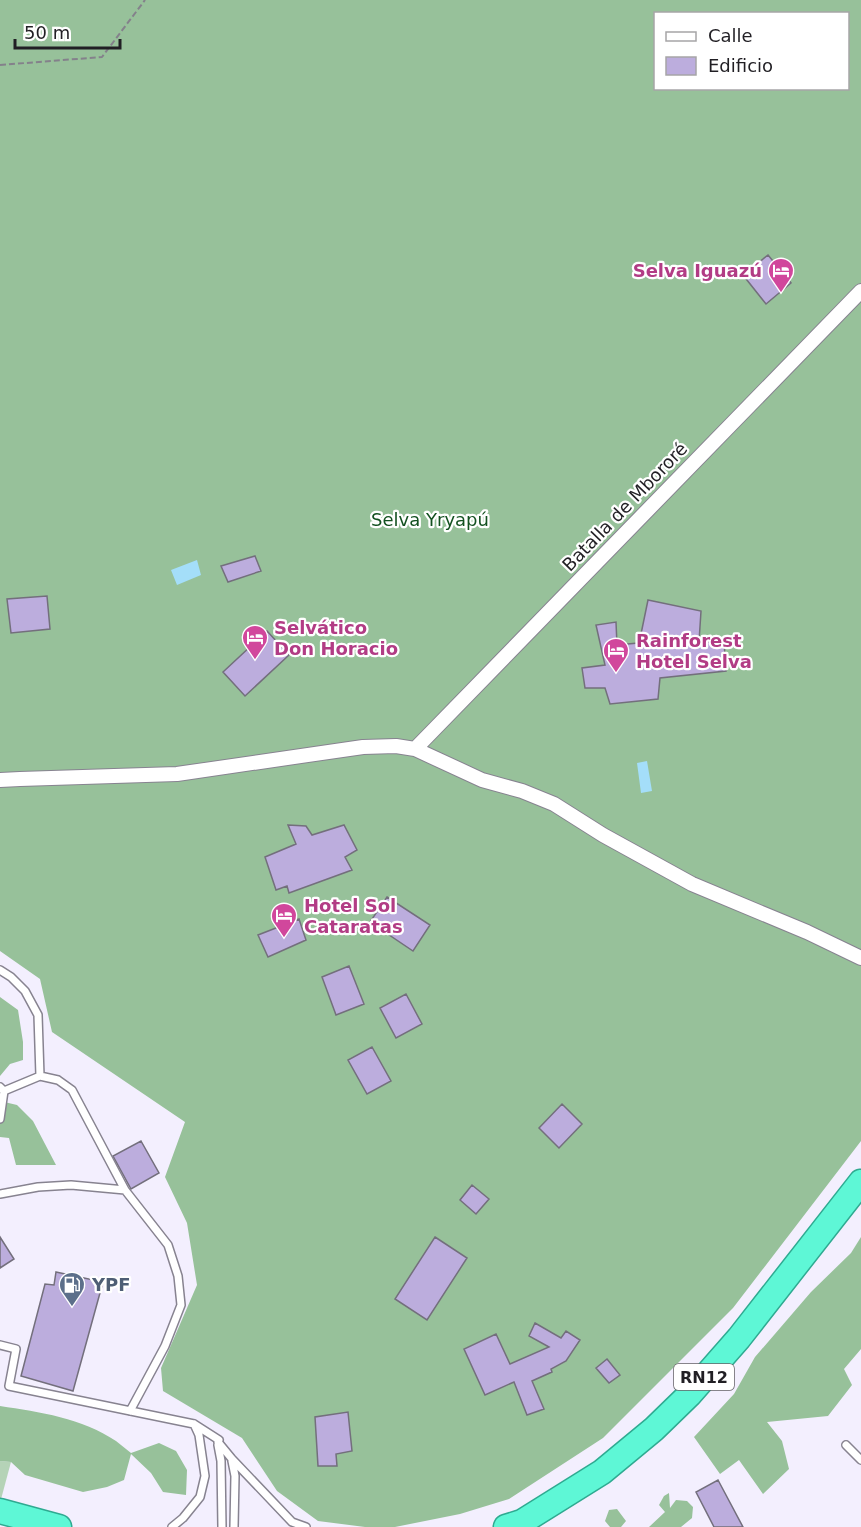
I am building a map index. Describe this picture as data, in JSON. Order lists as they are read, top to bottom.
{
  "streets": {
    "highway": ["RN12"],
    "street": ["Batalla de Mbororé"]
  },
  "parks": ["Selva Yryapú"],
  "places": {
    "hotel": [
      "Selva Iguazú",
      "Selvático Don Horacio",
      "Rainforest Hotel Selva",
      "Hotel Sol Cataratas"
    ],
    "fuel station": ["YPF"]
  },
  "legend": ["Calle", "Edificio"],
  "scale_bar": "50 m"
}
